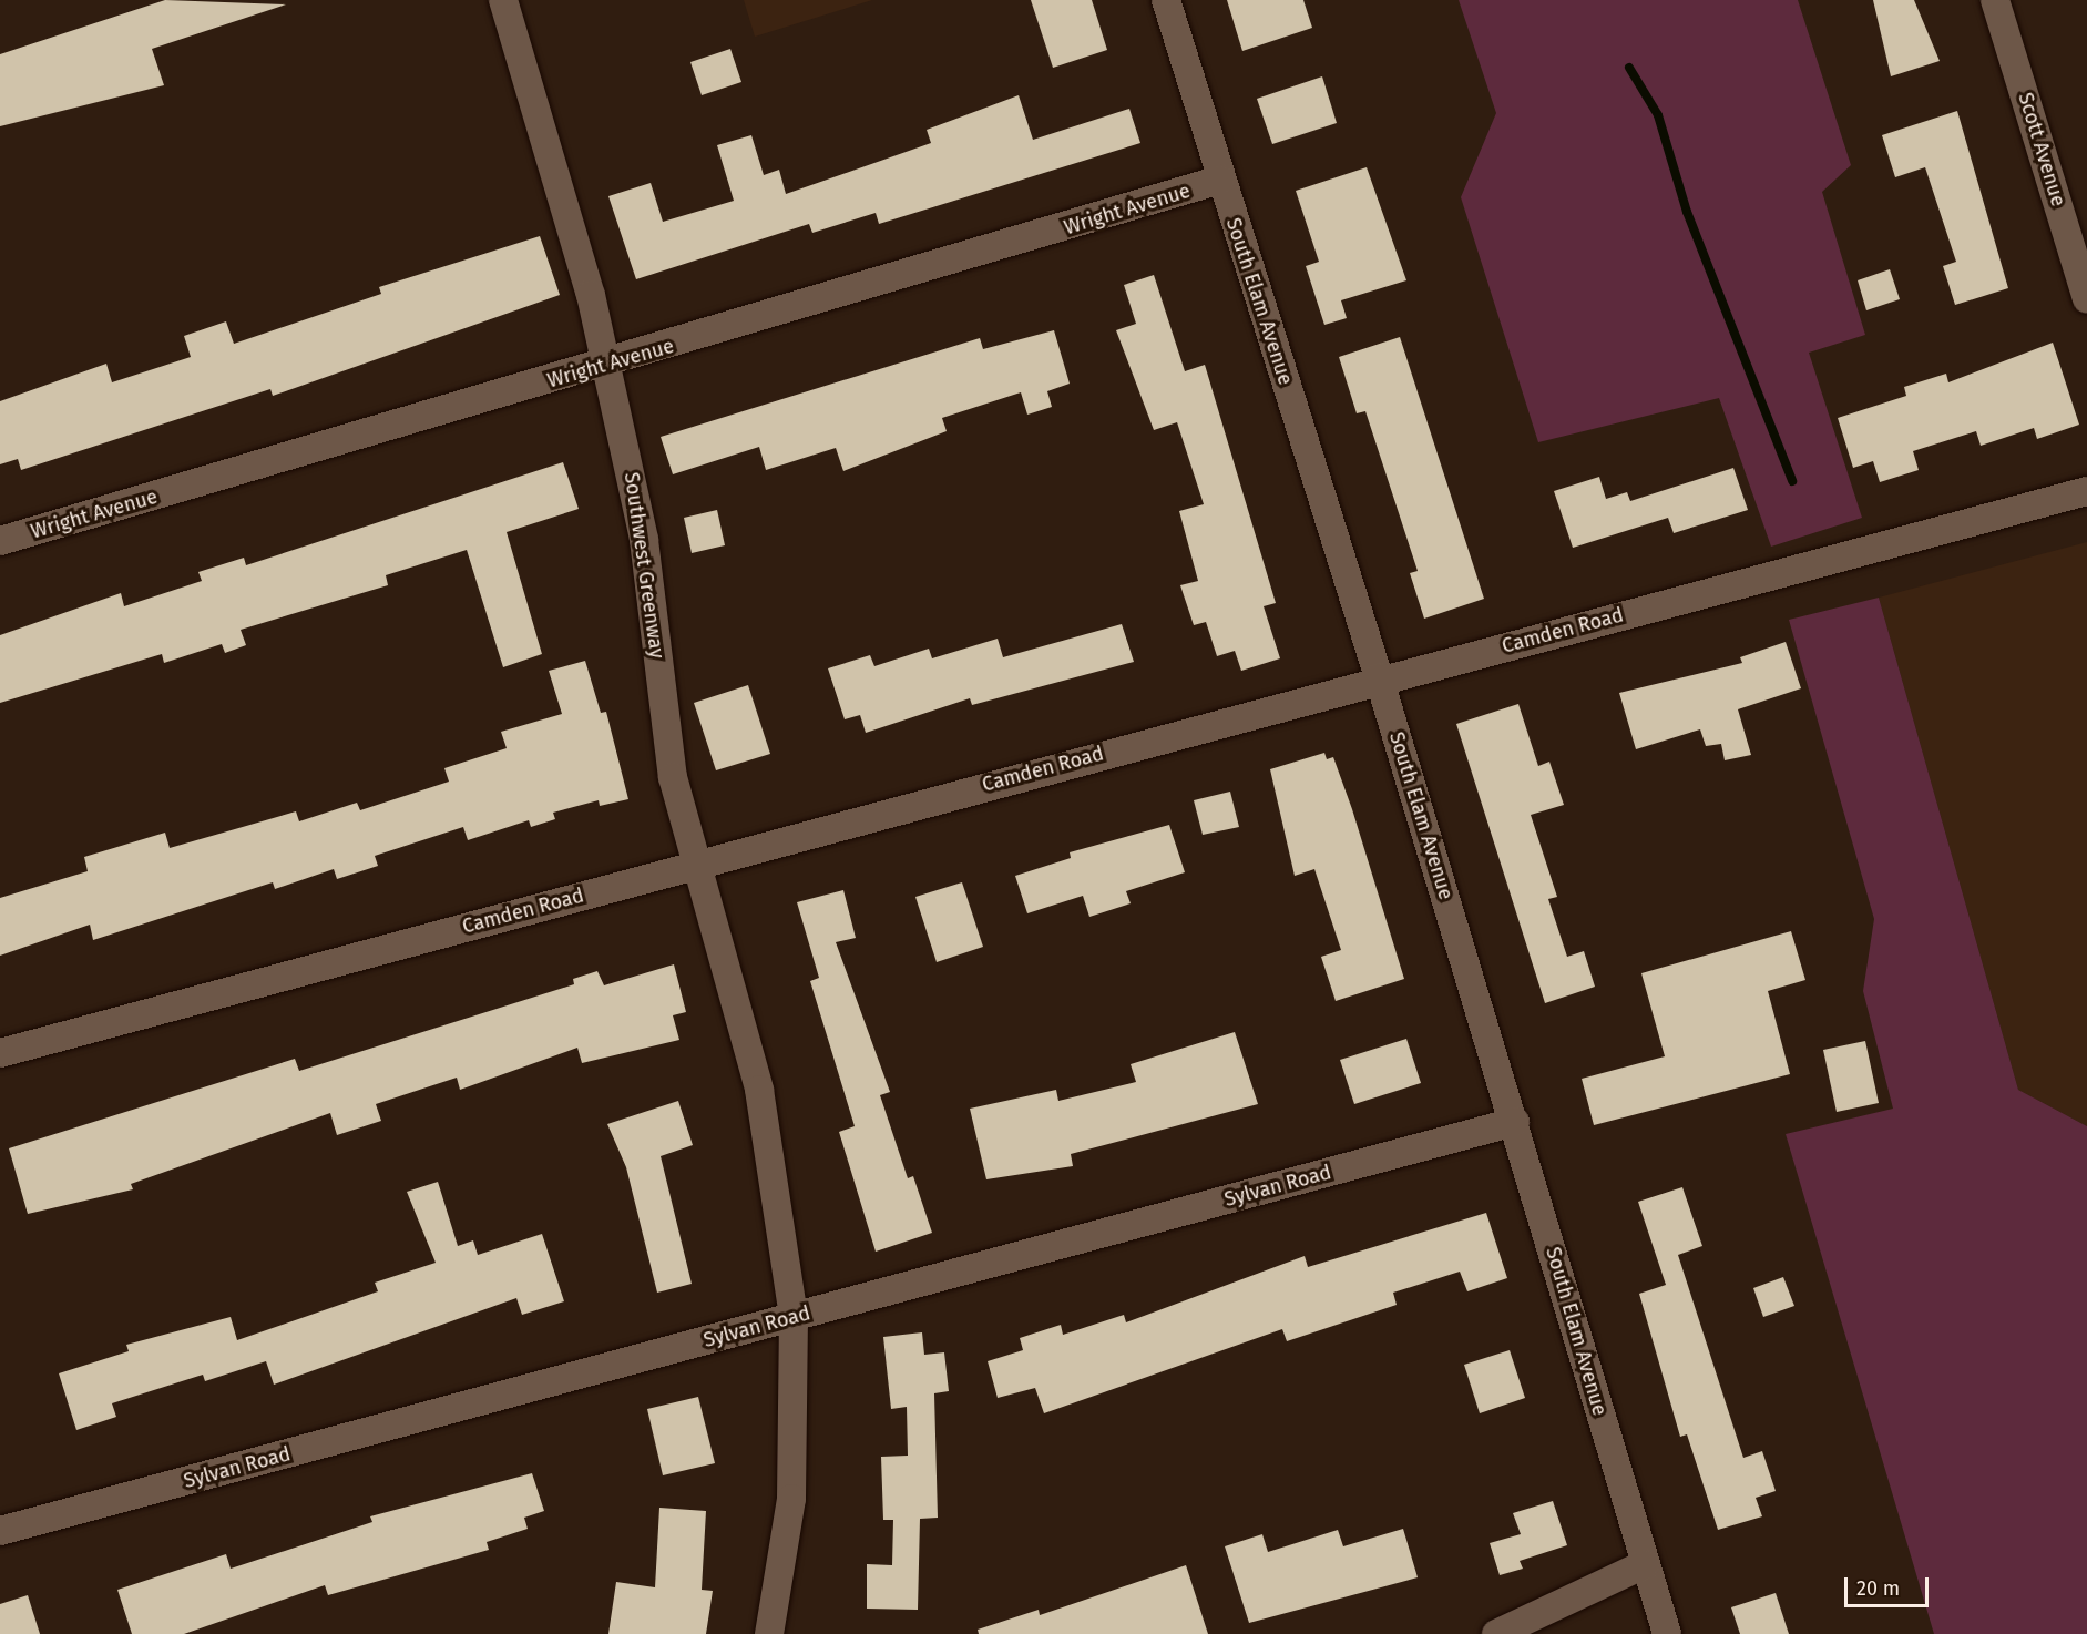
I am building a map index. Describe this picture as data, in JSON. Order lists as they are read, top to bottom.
{
  "streets": {
    "street": [
      "Scott Avenue",
      "Wright Avenue",
      "South Elam Avenue",
      "Southwest Greenway",
      "Camden Road",
      "Sylvan Road"
    ]
  },
  "crossings": [
    ["Wright Avenue", "South Elam Avenue"],
    ["Wright Avenue", "Southwest Greenway"],
    ["South Elam Avenue", "Camden Road"],
    ["South Elam Avenue", "Sylvan Road"],
    ["Southwest Greenway", "Camden Road"],
    ["Southwest Greenway", "Sylvan Road"]
  ],
  "scale_bar": "20 m"
}
